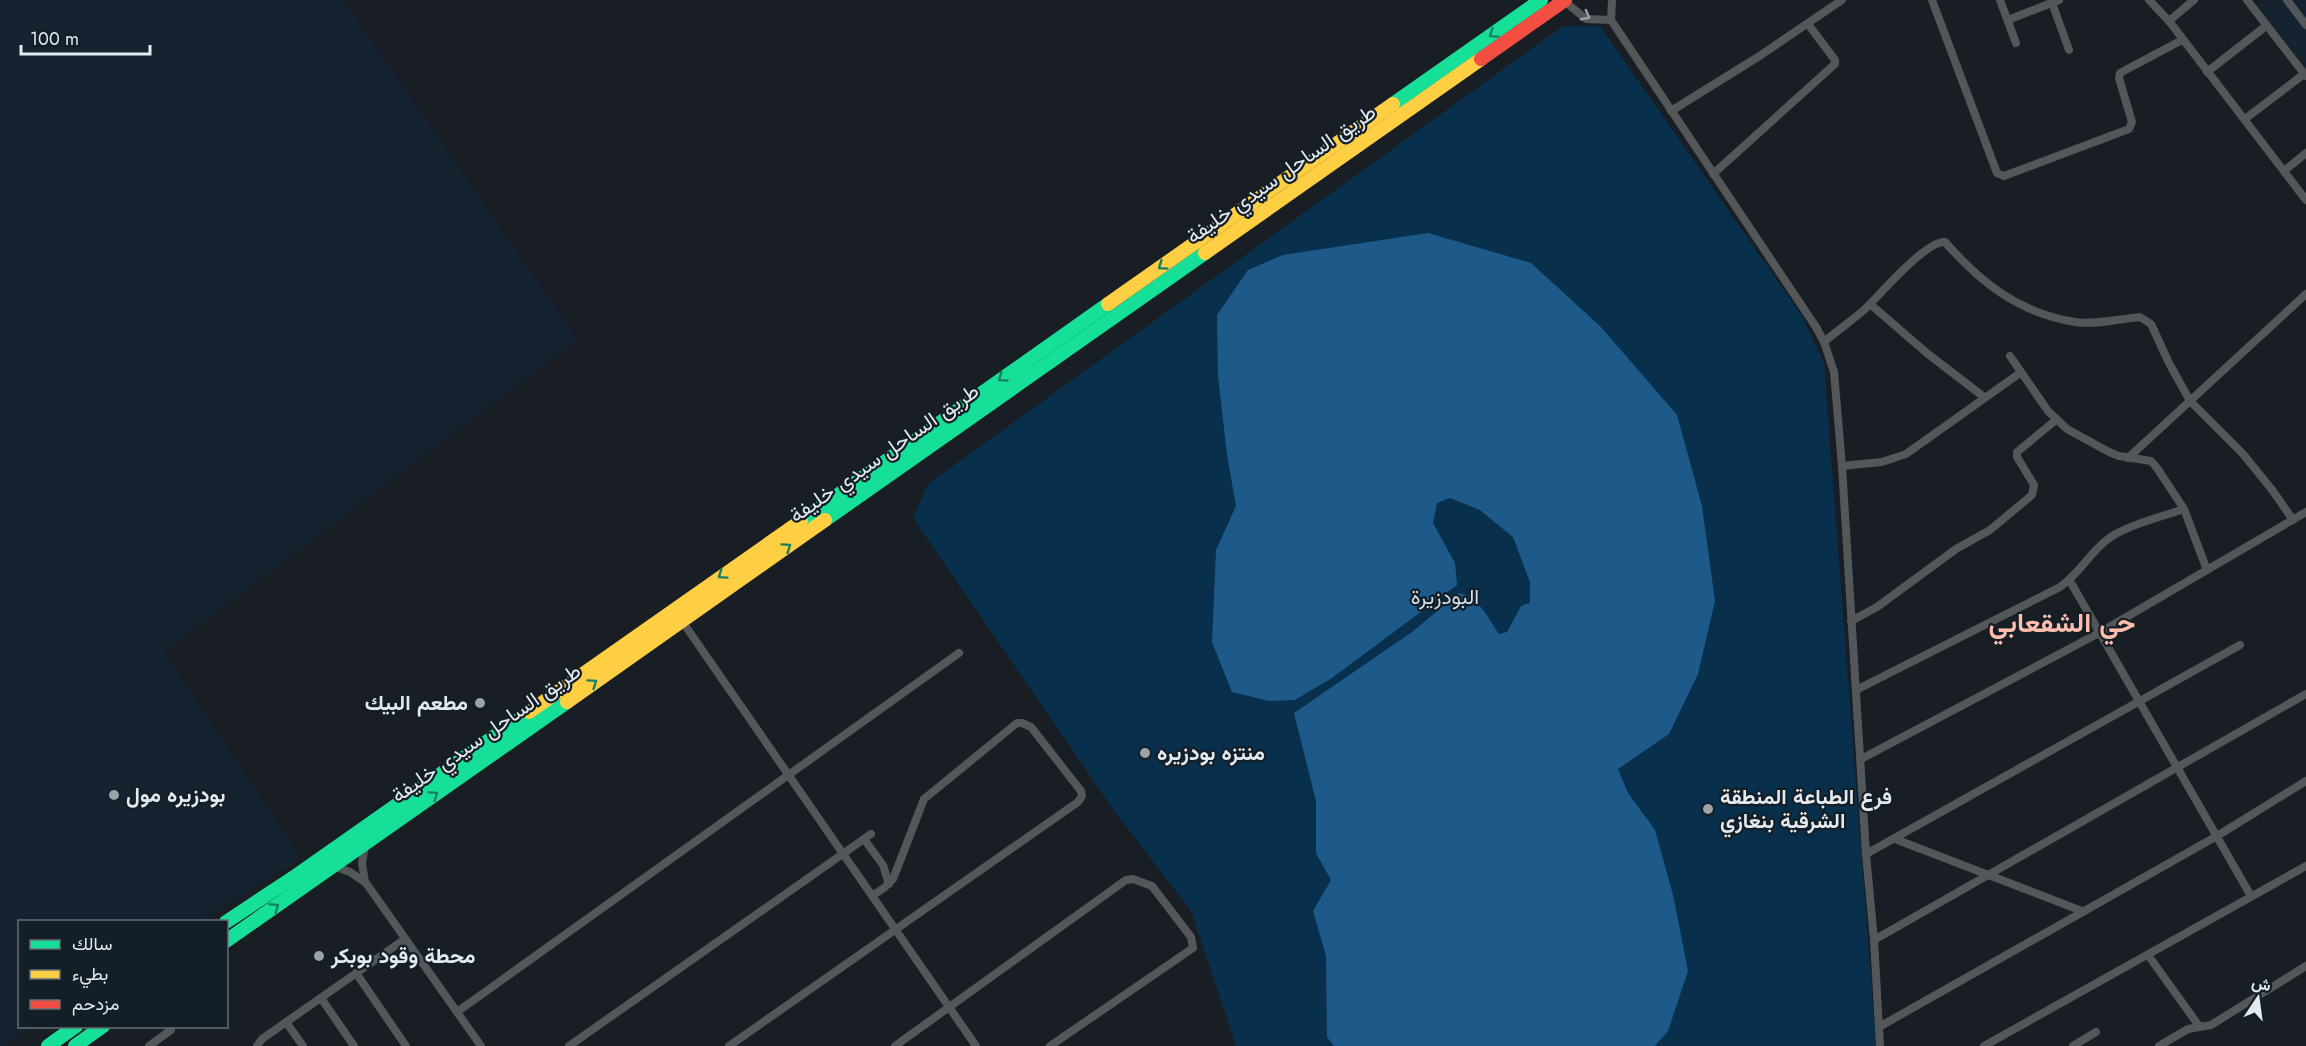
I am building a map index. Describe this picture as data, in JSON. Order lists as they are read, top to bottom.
{
  "streets": {
    "highway": ["طريق الساحل سيدي خليفة"]
  },
  "districts": ["حي الشقعابي"],
  "parks": ["البودزيرة"],
  "places": [
    "مطعم البيك",
    "منتزه بودزيره",
    "بودزيره مول",
    "فرع الطباعة المنطقة الشرقية بنغازي",
    "محطة وقود بوبكر"
  ],
  "legend": ["سالك", "بطيء", "مزدحم"],
  "scale_bar": "100 m",
  "north": "top"
}
